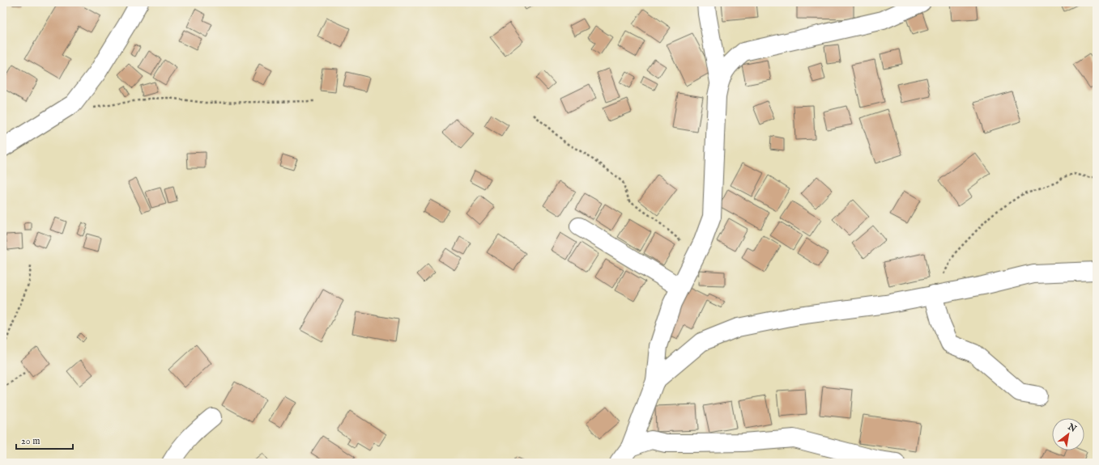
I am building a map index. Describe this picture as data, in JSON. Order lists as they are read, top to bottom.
{
  "scale_bar": "20 m",
  "north": "top right"
}
